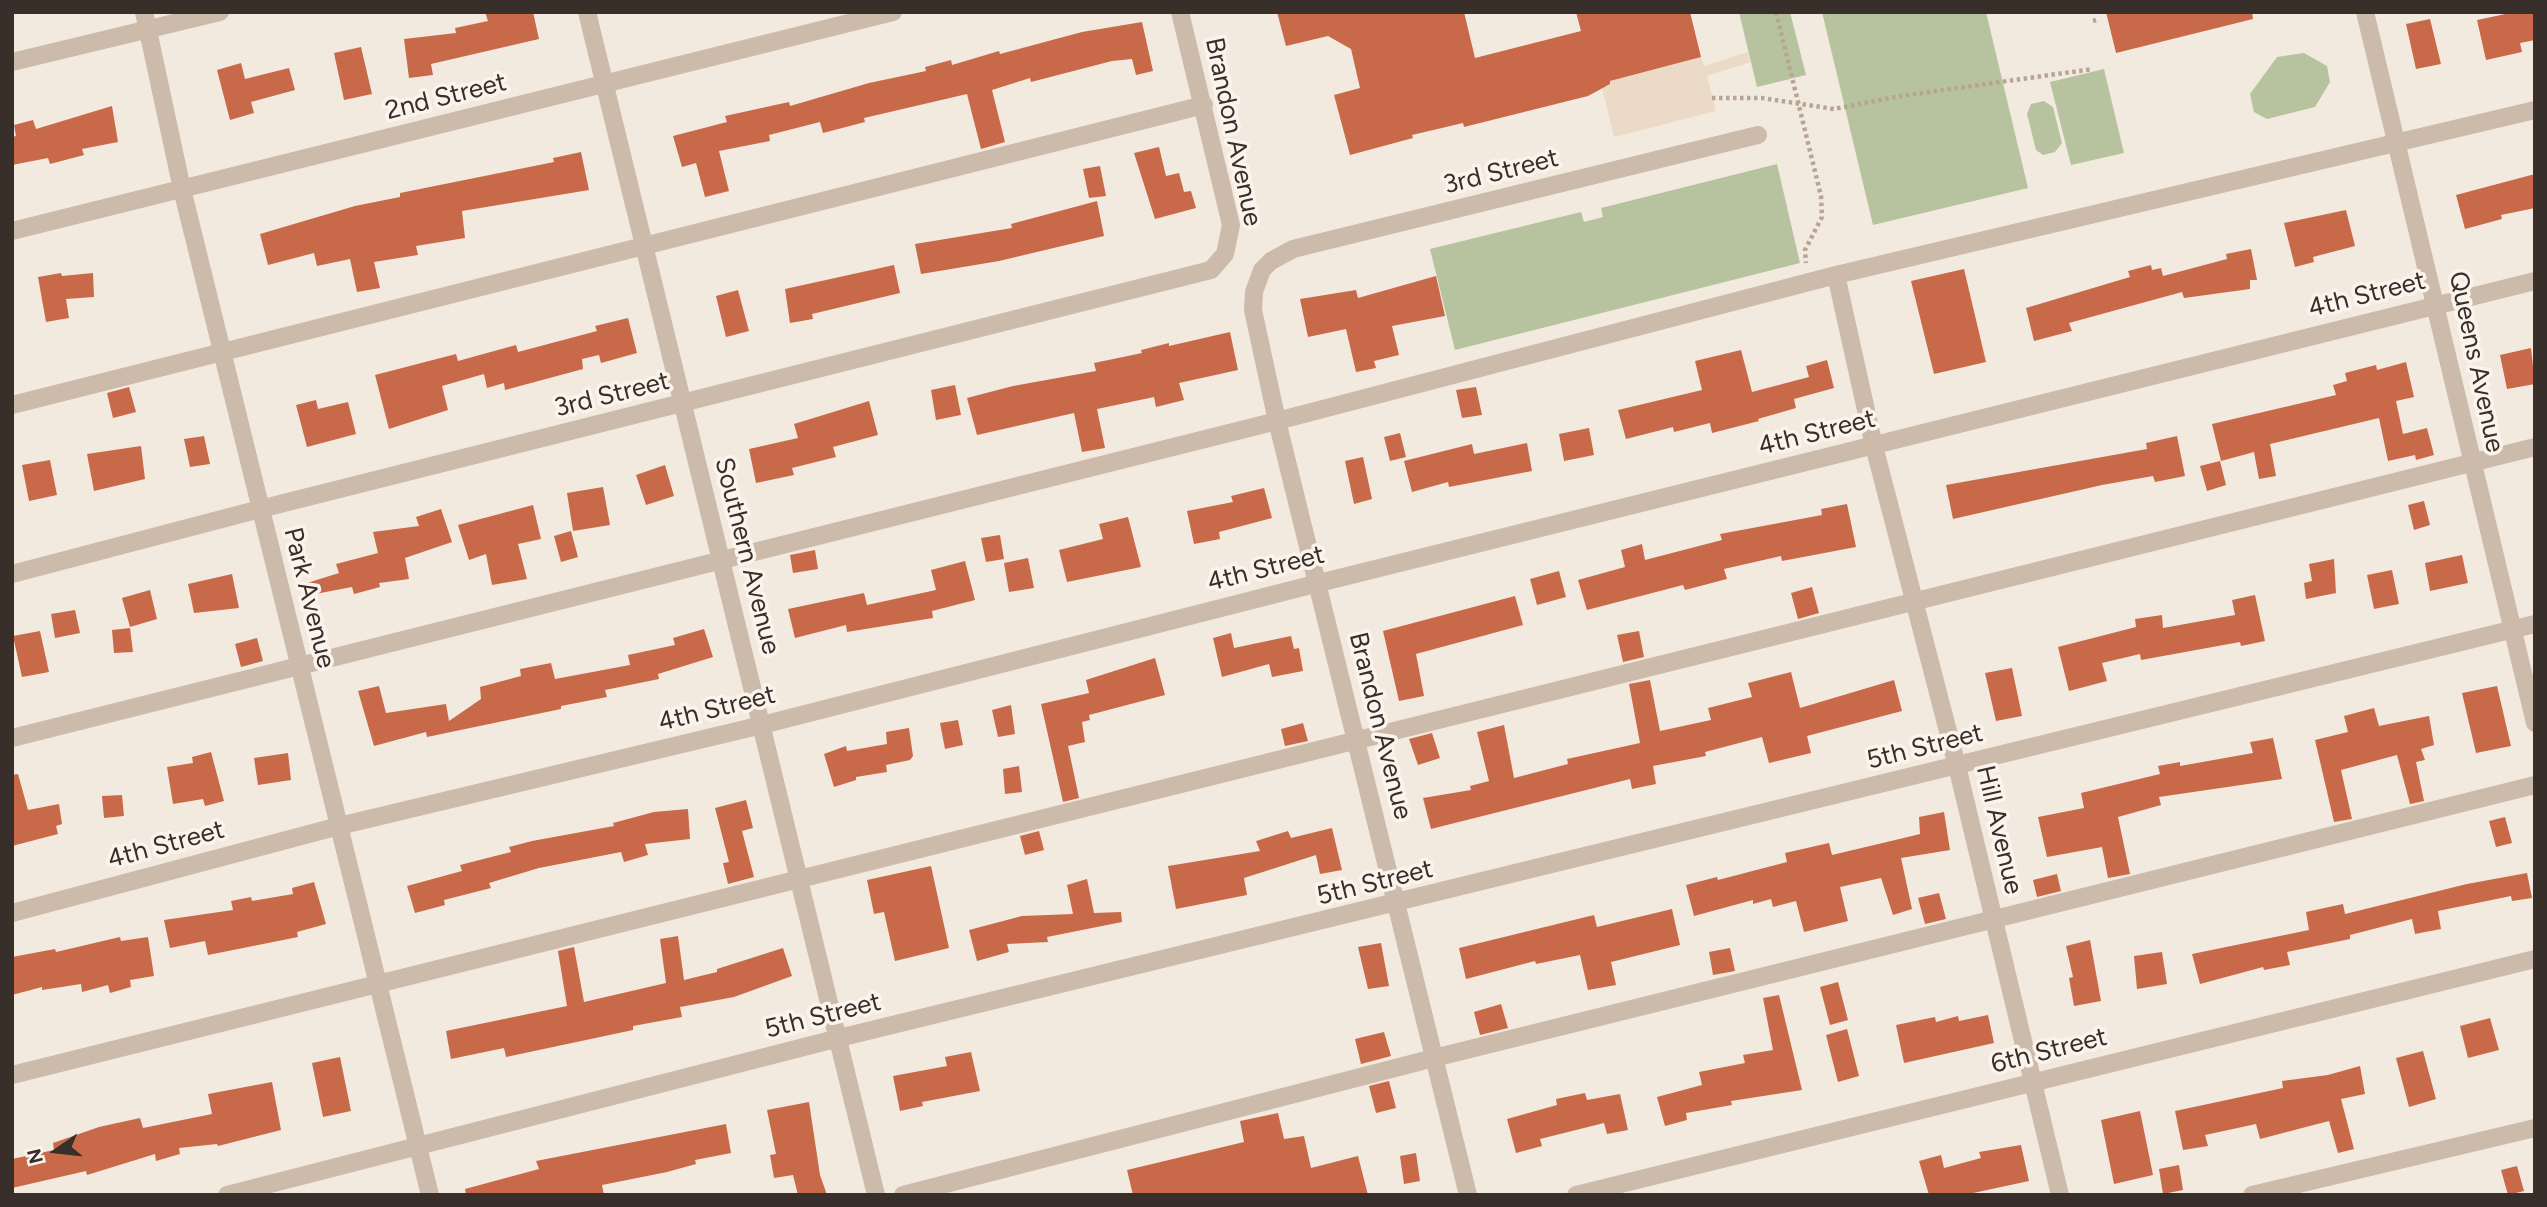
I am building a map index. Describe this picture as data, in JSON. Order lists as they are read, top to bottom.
{
  "streets": {
    "street": [
      "2nd Street",
      "Brandon Avenue",
      "3rd Street",
      "4th Street",
      "Queens Avenue",
      "Southern Avenue",
      "Park Avenue",
      "5th Street",
      "Hill Avenue",
      "6th Street"
    ]
  },
  "crossings": [
    ["2nd Street", "Southern Avenue"],
    ["2nd Street", "Park Avenue"],
    ["Brandon Avenue", "3rd Street"],
    ["Brandon Avenue", "4th Street"],
    ["Brandon Avenue", "5th Street"],
    ["3rd Street", "Southern Avenue"],
    ["3rd Street", "Park Avenue"],
    ["4th Street", "Queens Avenue"],
    ["4th Street", "Southern Avenue"],
    ["4th Street", "Park Avenue"],
    ["4th Street", "Hill Avenue"],
    ["Queens Avenue", "5th Street"],
    ["Southern Avenue", "5th Street"],
    ["Park Avenue", "5th Street"],
    ["5th Street", "Hill Avenue"],
    ["Hill Avenue", "6th Street"]
  ],
  "north": "left"
}
